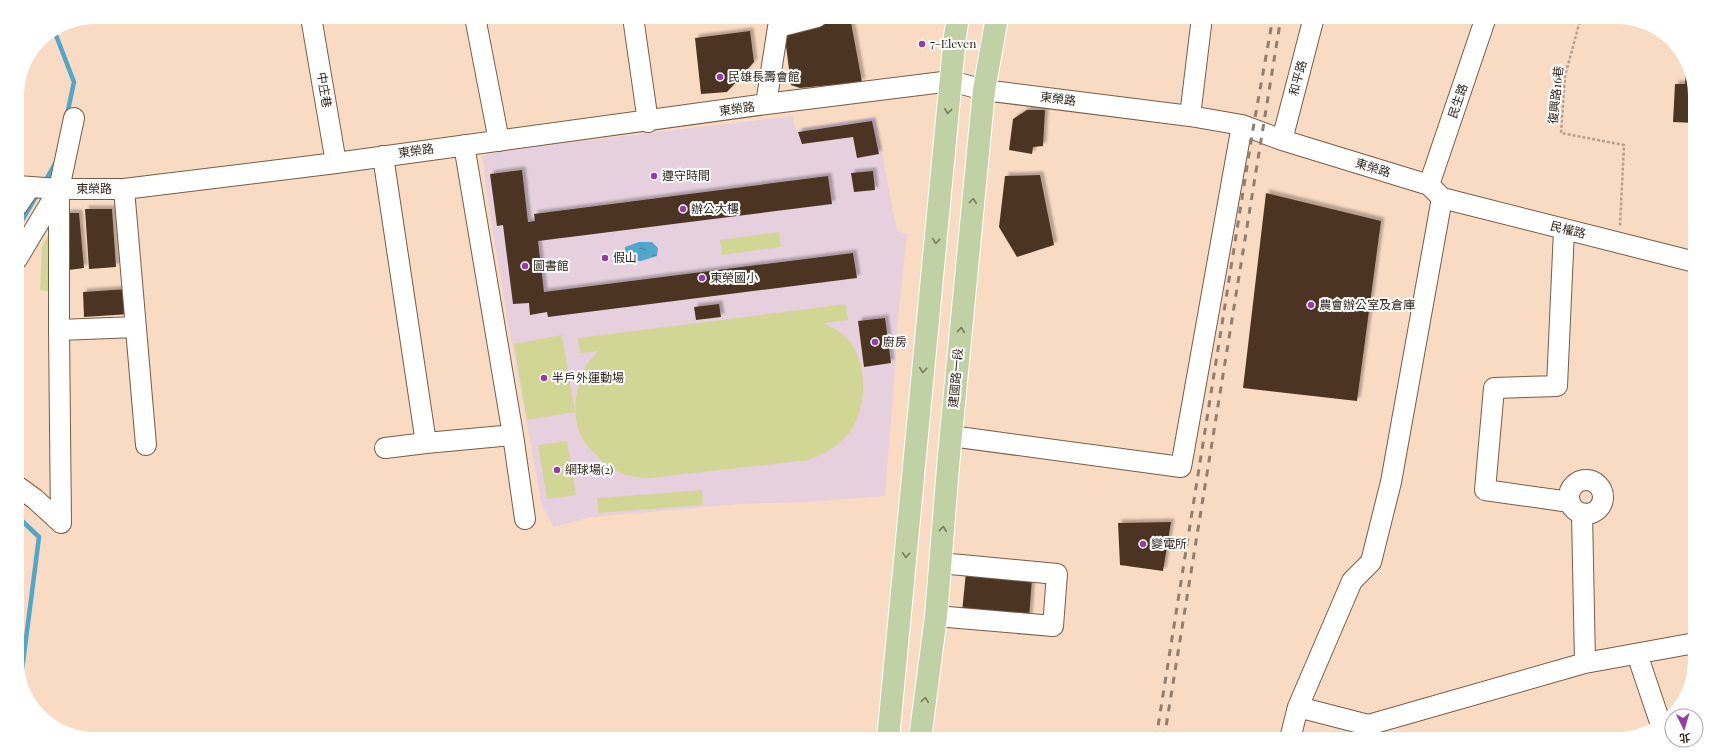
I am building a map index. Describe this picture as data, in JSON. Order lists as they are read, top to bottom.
{
  "streets": {
    "main road": ["建國路一段"],
    "street": [
      "和平路",
      "中庄巷",
      "東榮路",
      "民生路",
      "民權路"
    ],
    "path": ["復興路16巷"]
  },
  "crossings": [
    ["和平路", "東榮路"],
    ["中庄巷", "東榮路"],
    ["復興路16巷", "民權路"],
    ["東榮路", "民生路"],
    ["東榮路", "民權路"],
    ["東榮路", "建國路一段"],
    ["民生路", "民權路"]
  ],
  "places": [
    "7-Eleven",
    "民雄長壽會館",
    "遵守時間",
    "辦公大樓",
    "假山",
    "圖書館",
    "東榮國小",
    "農會辦公室及倉庫",
    "廚房",
    "半戶外運動場",
    "網球場(2)",
    "變電所"
  ],
  "north": "bottom"
}
